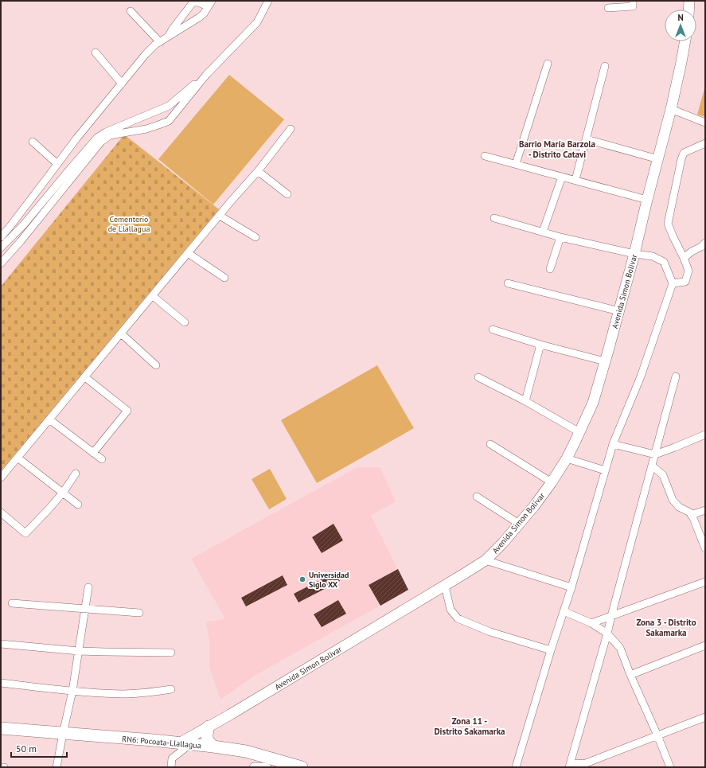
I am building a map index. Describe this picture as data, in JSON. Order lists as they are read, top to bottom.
{
  "streets": {
    "highway": ["RN6: Pocoata-Llallagua"],
    "main road": ["Avenida Simon Bolivar"]
  },
  "crossings": [
    ["Avenida Simon Bolivar", "RN6: Pocoata-Llallagua"]
  ],
  "districts": ["Barrio María Barzola - Distrito Catavi", "Zona 3 - Distrito Sakamarka", "Zona 11 - Distrito Sakamarka"],
  "parks": ["Cementerio de Llallagua"],
  "places": ["Universidad Siglo XX"],
  "scale_bar": "50 m",
  "north": "top"
}
